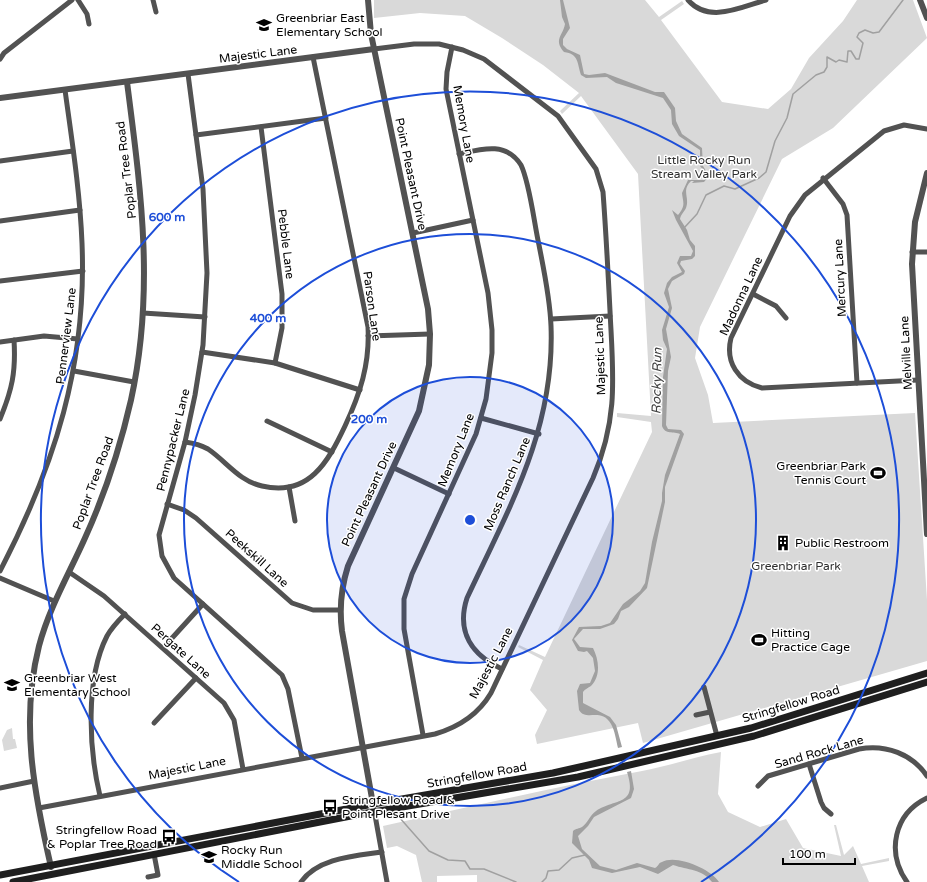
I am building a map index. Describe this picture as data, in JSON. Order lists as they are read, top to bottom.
{
  "streets": {
    "main road": ["Poplar Tree Road", "Stringfellow Road"],
    "street": [
      "Majestic Lane",
      "Memory Lane",
      "Point Pleasant Drive",
      "Pebble Lane",
      "Mercury Lane",
      "Madonna Lane",
      "Parson Lane",
      "Pennerview Lane",
      "Melville Lane",
      "Pennypacker Lane",
      "Moss Ranch Lane",
      "Peekskill Lane",
      "Pergate Lane",
      "Sand Rock Lane"
    ]
  },
  "crossings": [
    ["Majestic Lane", "Memory Lane"],
    ["Majestic Lane", "Poplar Tree Road"],
    ["Majestic Lane", "Point Pleasant Drive"],
    ["Majestic Lane", "Parson Lane"],
    ["Majestic Lane", "Pennerview Lane"],
    ["Majestic Lane", "Pennypacker Lane"],
    ["Majestic Lane", "Moss Ranch Lane"],
    ["Majestic Lane", "Pergate Lane"],
    ["Memory Lane", "Moss Ranch Lane"],
    ["Poplar Tree Road", "Pergate Lane"],
    ["Poplar Tree Road", "Stringfellow Road"],
    ["Point Pleasant Drive", "Peekskill Lane"],
    ["Point Pleasant Drive", "Stringfellow Road"],
    ["Mercury Lane", "Madonna Lane"],
    ["Madonna Lane", "Melville Lane"],
    ["Parson Lane", "Pennypacker Lane"],
    ["Pennypacker Lane", "Peekskill Lane"]
  ],
  "water": ["Rocky Run"],
  "parks": ["Little Rocky Run Stream Valley Park", "Greenbriar Park"],
  "places": {
    "school or university": ["Greenbriar East Elementary School", "Greenbriar West Elementary School", "Rocky Run Middle School"],
    "sports": ["Greenbriar Park Tennis Court", "Hitting Practice Cage"],
    "building": ["Public Restroom"],
    "bus stop": ["Stringfellow Road & Point Plesant Drive", "Stringfellow Road & Poplar Tree Road"]
  },
  "scale_bar": "100 m",
  "rings": ["600 m", "400 m", "200 m"]
}
